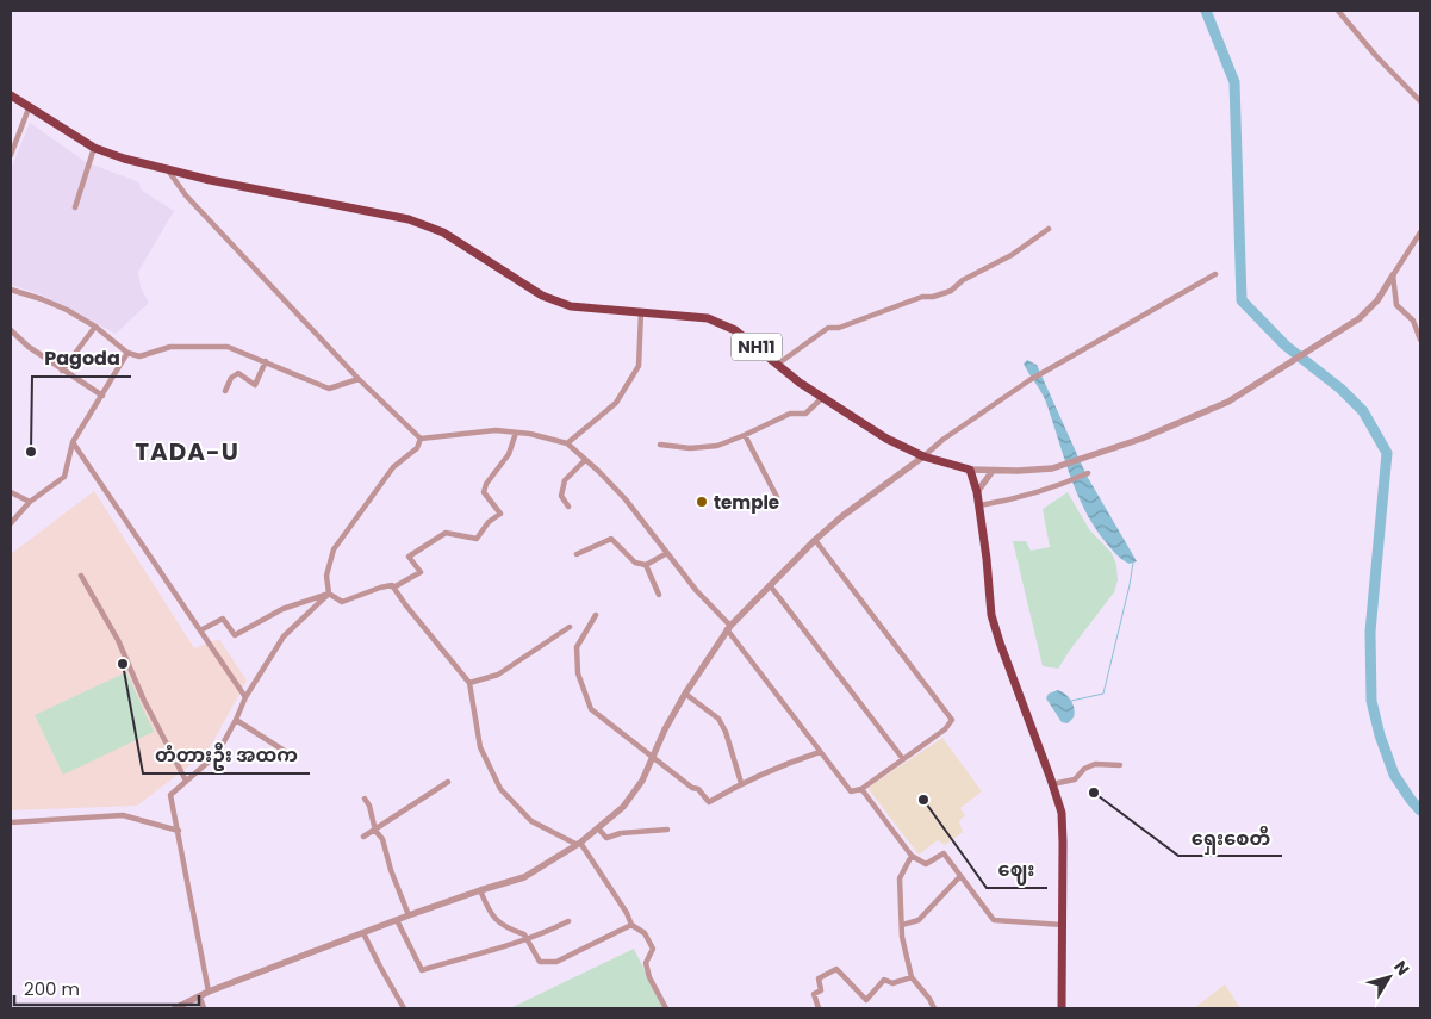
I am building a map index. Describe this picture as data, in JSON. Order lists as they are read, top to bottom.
{
  "streets": {
    "highway": ["NH11"]
  },
  "districts": ["TADA-U"],
  "places": [
    "Pagoda",
    "temple",
    "တံတားဦး အထက",
    "ရှေးစေတီ",
    "ဈေး"
  ],
  "scale_bar": "200 m",
  "north": "top right"
}
